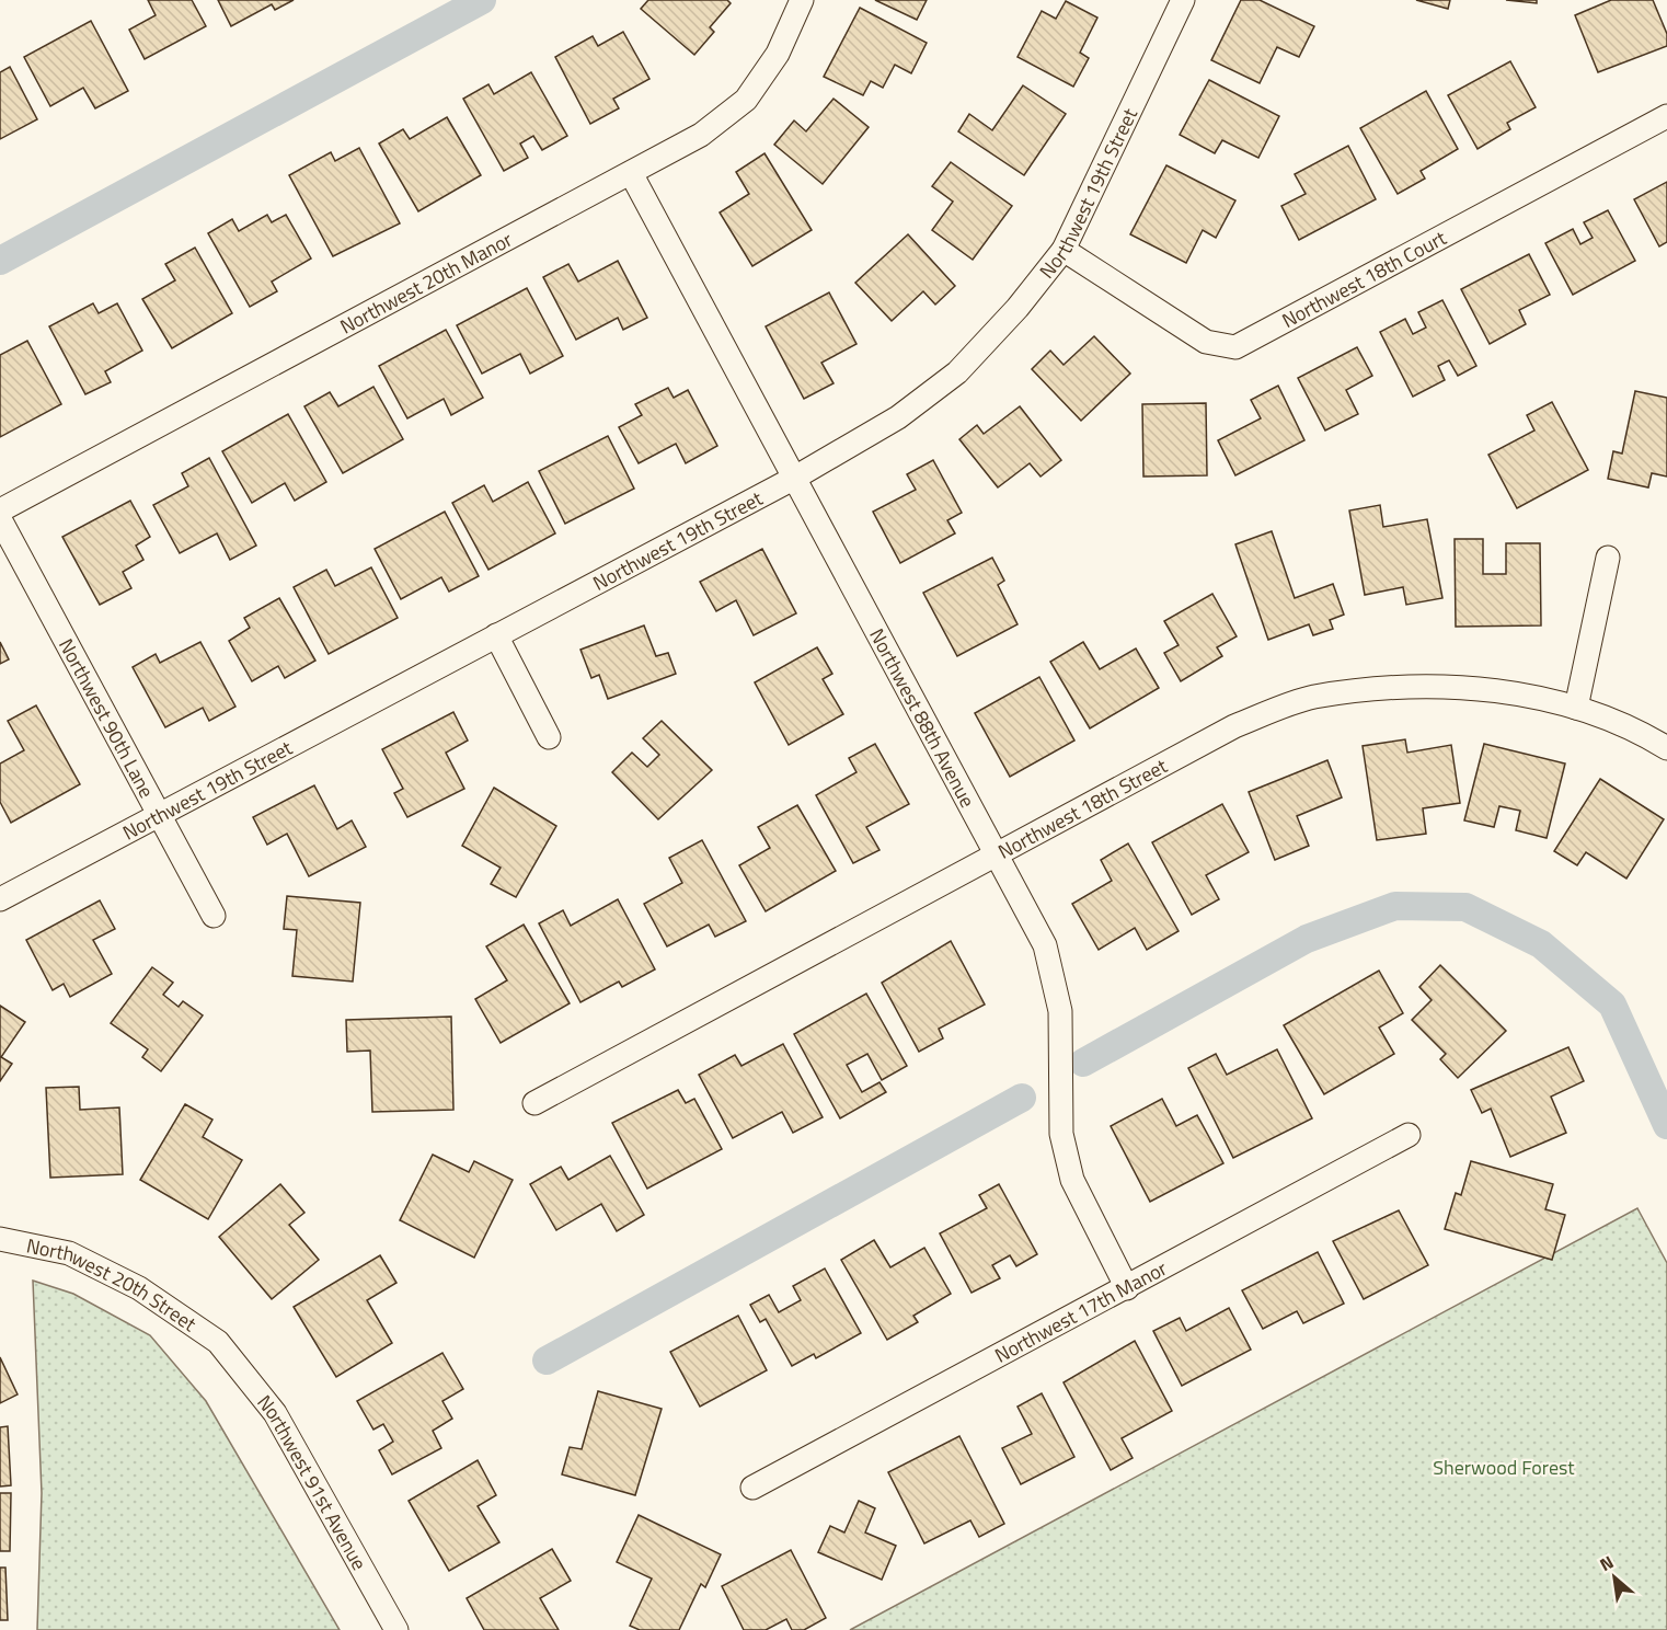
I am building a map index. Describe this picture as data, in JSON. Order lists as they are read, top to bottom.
{
  "streets": {
    "street": [
      "Northwest 19th Street",
      "Northwest 18th Court",
      "Northwest 20th Manor",
      "Northwest 90th Lane",
      "Northwest 88th Avenue",
      "Northwest 18th Street",
      "Northwest 20th Street",
      "Northwest 17th Manor",
      "Northwest 91st Avenue"
    ]
  },
  "crossings": [
    ["Northwest 19th Street", "Northwest 18th Court"],
    ["Northwest 19th Street", "Northwest 90th Lane"],
    ["Northwest 19th Street", "Northwest 88th Avenue"],
    ["Northwest 20th Manor", "Northwest 88th Avenue"],
    ["Northwest 88th Avenue", "Northwest 18th Street"],
    ["Northwest 88th Avenue", "Northwest 17th Manor"],
    ["Northwest 20th Street", "Northwest 91st Avenue"]
  ],
  "parks": ["Sherwood Forest"],
  "north": "top left"
}
